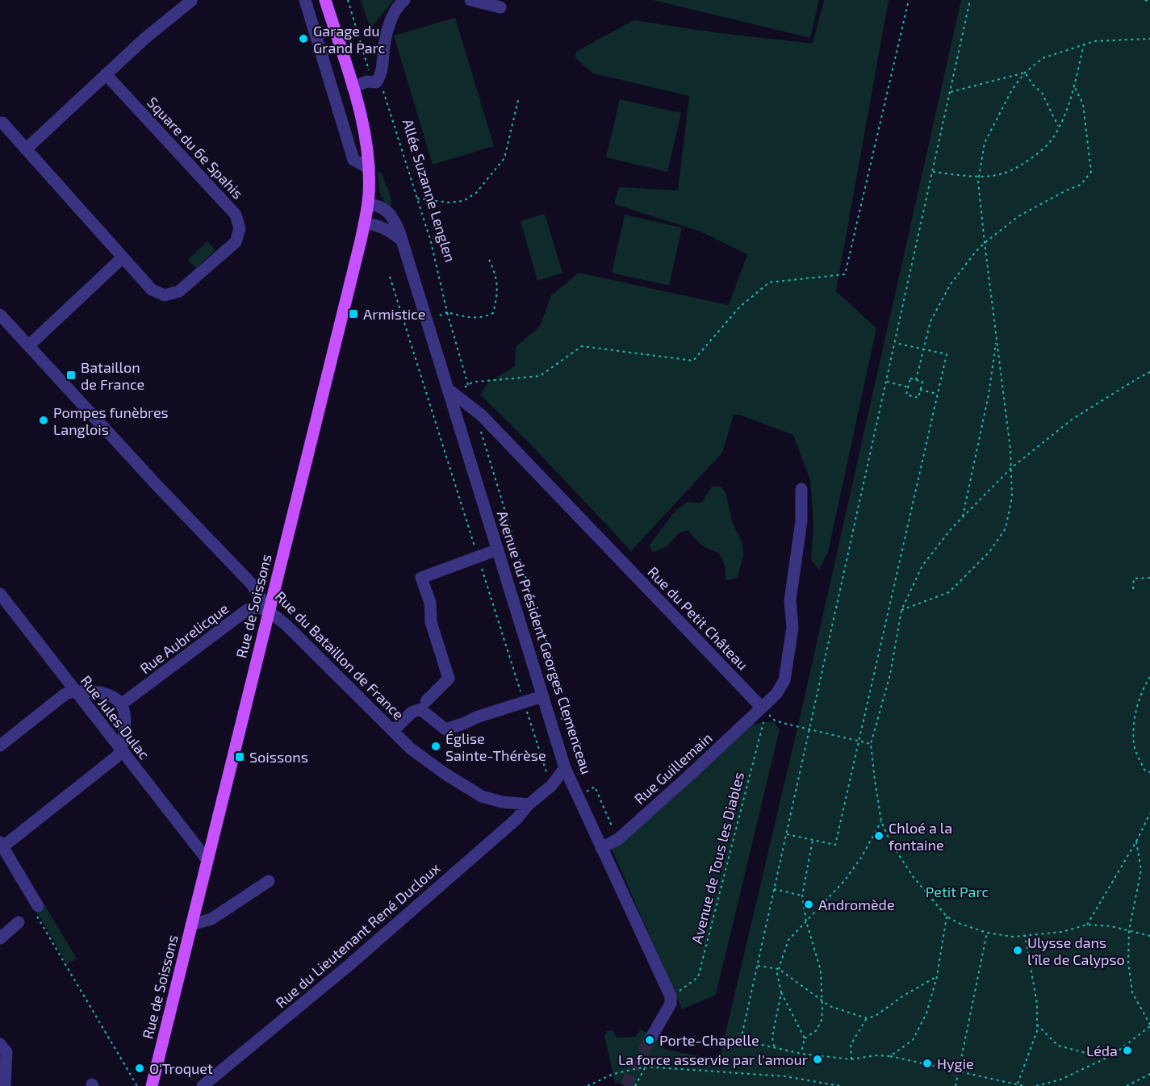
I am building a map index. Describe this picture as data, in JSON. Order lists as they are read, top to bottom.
{
  "streets": {
    "main road": ["Rue de Soissons"],
    "street": [
      "Square du 6e Spahis",
      "Rue du Petit Château",
      "Rue Aubrelicque",
      "Avenue du Président Georges Clemenceau",
      "Rue du Bataillon de France",
      "Rue Jules Dulac",
      "Rue Guillemain",
      "Rue du Lieutenant René Ducloux"
    ],
    "path": ["Allée Suzanne Lenglen", "Avenue de Tous les Diables"]
  },
  "crossings": [
    ["Rue de Soissons", "Rue Aubrelicque"],
    ["Rue de Soissons", "Avenue du Président Georges Clemenceau"],
    ["Rue de Soissons", "Rue du Bataillon de France"],
    ["Rue de Soissons", "Rue Jules Dulac"],
    ["Rue du Petit Château", "Avenue du Président Georges Clemenceau"],
    ["Rue du Petit Château", "Rue Guillemain"],
    ["Rue du Petit Château", "Avenue de Tous les Diables"],
    ["Rue Aubrelicque", "Rue du Bataillon de France"],
    ["Avenue du Président Georges Clemenceau", "Rue Guillemain"],
    ["Avenue du Président Georges Clemenceau", "Avenue de Tous les Diables"],
    ["Avenue du Président Georges Clemenceau", "Rue du Lieutenant René Ducloux"],
    ["Rue du Bataillon de France", "Rue du Lieutenant René Ducloux"],
    ["Rue Guillemain", "Avenue de Tous les Diables"]
  ],
  "parks": ["Petit Parc"],
  "places": {
    "other": [
      "Garage du Grand Parc",
      "Pompes funèbres Langlois",
      "Église Sainte-Thérèse",
      "Chloé a la fontaine",
      "Andromède",
      "Ulysse dans l'île de Calypso",
      "Porte-Chapelle",
      "Léda",
      "La force asservie par l'amour",
      "Hygie",
      "O'Troquet"
    ],
    "transit": ["Armistice", "Bataillon de France", "Soissons"]
  }
}
